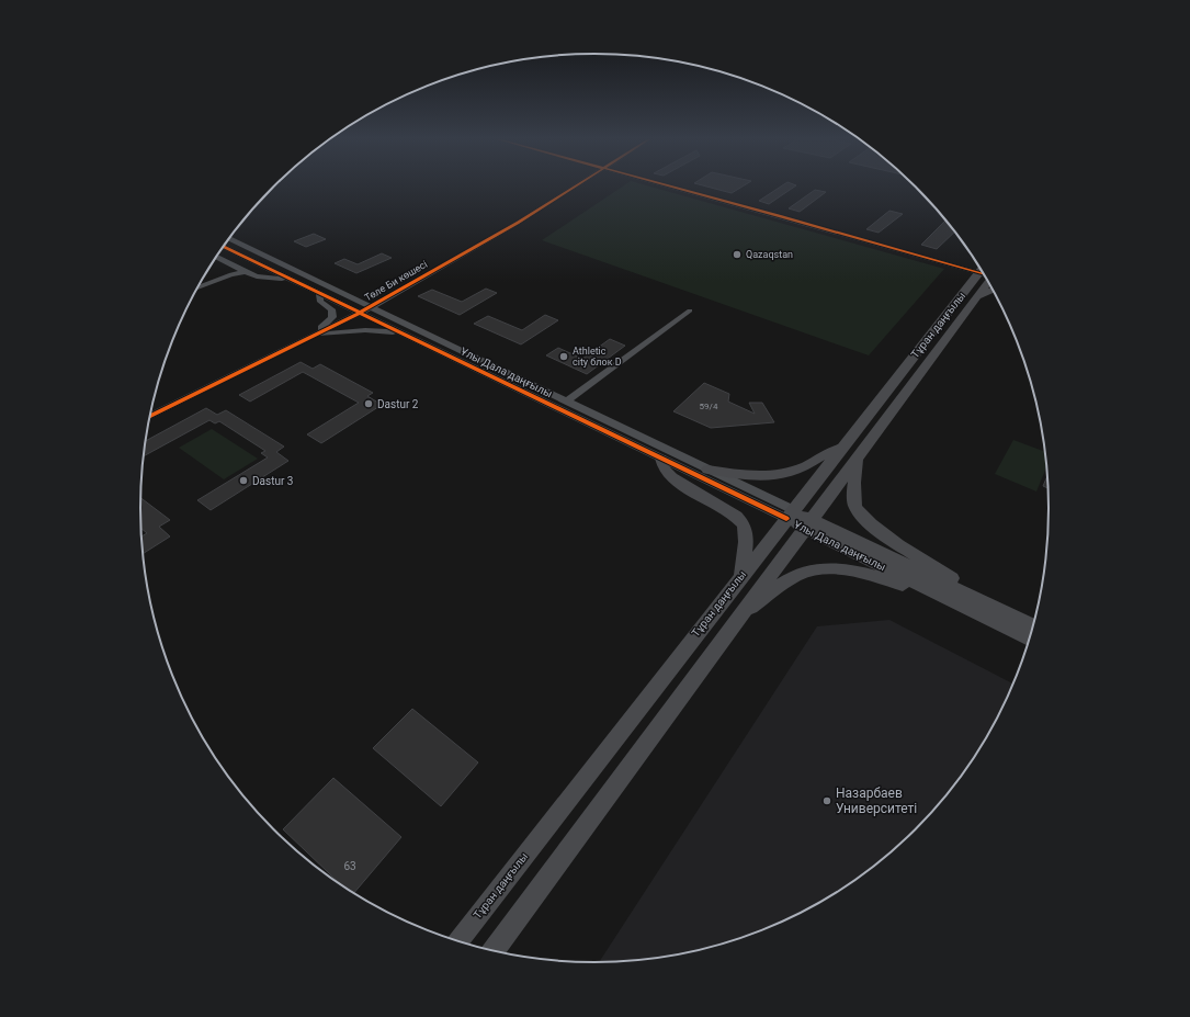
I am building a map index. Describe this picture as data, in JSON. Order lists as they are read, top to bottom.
{
  "streets": {
    "main road": ["Тұран даңғылы", "Ұлы Дала даңғылы"],
    "street": ["Төле Би көшесі"]
  },
  "crossings": [
    ["Төле Би көшесі", "Ұлы Дала даңғылы"],
    ["Тұран даңғылы", "Ұлы Дала даңғылы"]
  ],
  "places": [
    "Qazaqstan",
    "Athletic city блок D",
    "Dastur 2",
    "Dastur 3",
    "Назарбаев Университеті"
  ],
  "house_numbers": ["59/4", "63"]
}
